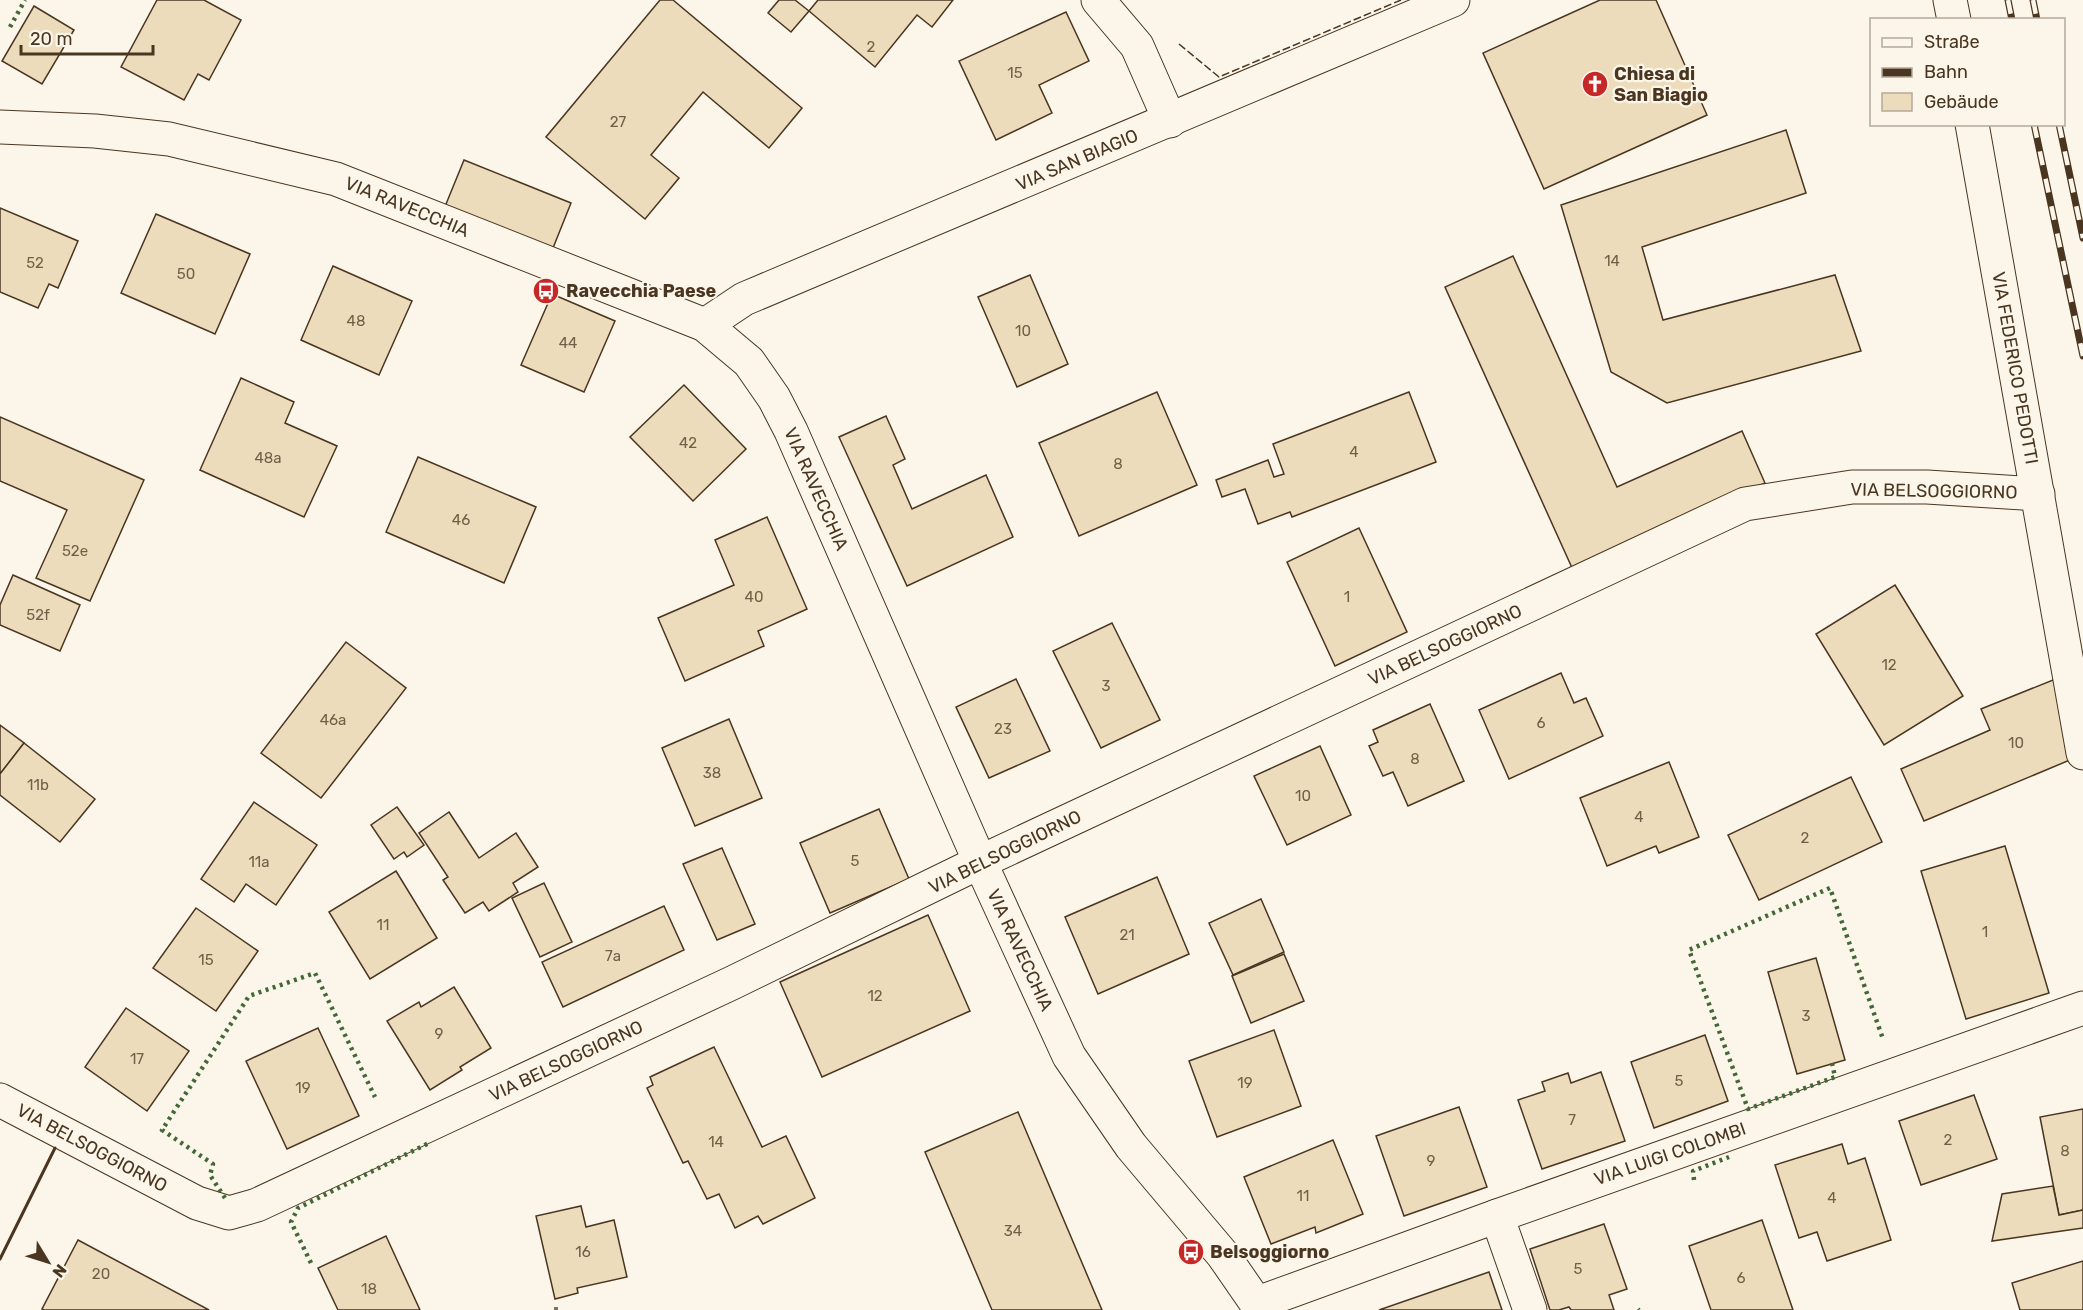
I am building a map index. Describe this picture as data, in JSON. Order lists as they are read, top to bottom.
{
  "streets": {
    "street": [
      "VIA SAN BIAGIO",
      "VIA RAVECCHIA",
      "VIA FEDERICO PEDOTTI",
      "VIA BELSOGGIORNO",
      "VIA LUIGI COLOMBI"
    ]
  },
  "crossings": [
    ["VIA SAN BIAGIO", "VIA RAVECCHIA"],
    ["VIA RAVECCHIA", "VIA BELSOGGIORNO"],
    ["VIA RAVECCHIA", "VIA LUIGI COLOMBI"],
    ["VIA FEDERICO PEDOTTI", "VIA BELSOGGIORNO"]
  ],
  "places": {
    "church": ["Chiesa di San Biagio"],
    "bus stop": ["Ravecchia Paese", "Belsoggiorno"]
  },
  "house_numbers": [
    "2",
    "15",
    "27",
    "14",
    "52",
    "50",
    "48",
    "10",
    "44",
    "42",
    "4",
    "48a",
    "8",
    "46",
    "52e",
    "40",
    "1",
    "52f",
    "12",
    "3",
    "46a",
    "6",
    "23",
    "10",
    "8",
    "38",
    "11b",
    "10",
    "4",
    "2",
    "5",
    "11a",
    "11",
    "1",
    "21",
    "7a",
    "15",
    "12",
    "3",
    "9",
    "17",
    "5",
    "19",
    "19",
    "7",
    "2",
    "14",
    "8",
    "9",
    "11",
    "4",
    "34",
    "16",
    "5",
    "20",
    "6",
    "18"
  ],
  "legend": ["Straße", "Bahn", "Gebäude"],
  "scale_bar": "20 m",
  "north": "bottom right"
}
